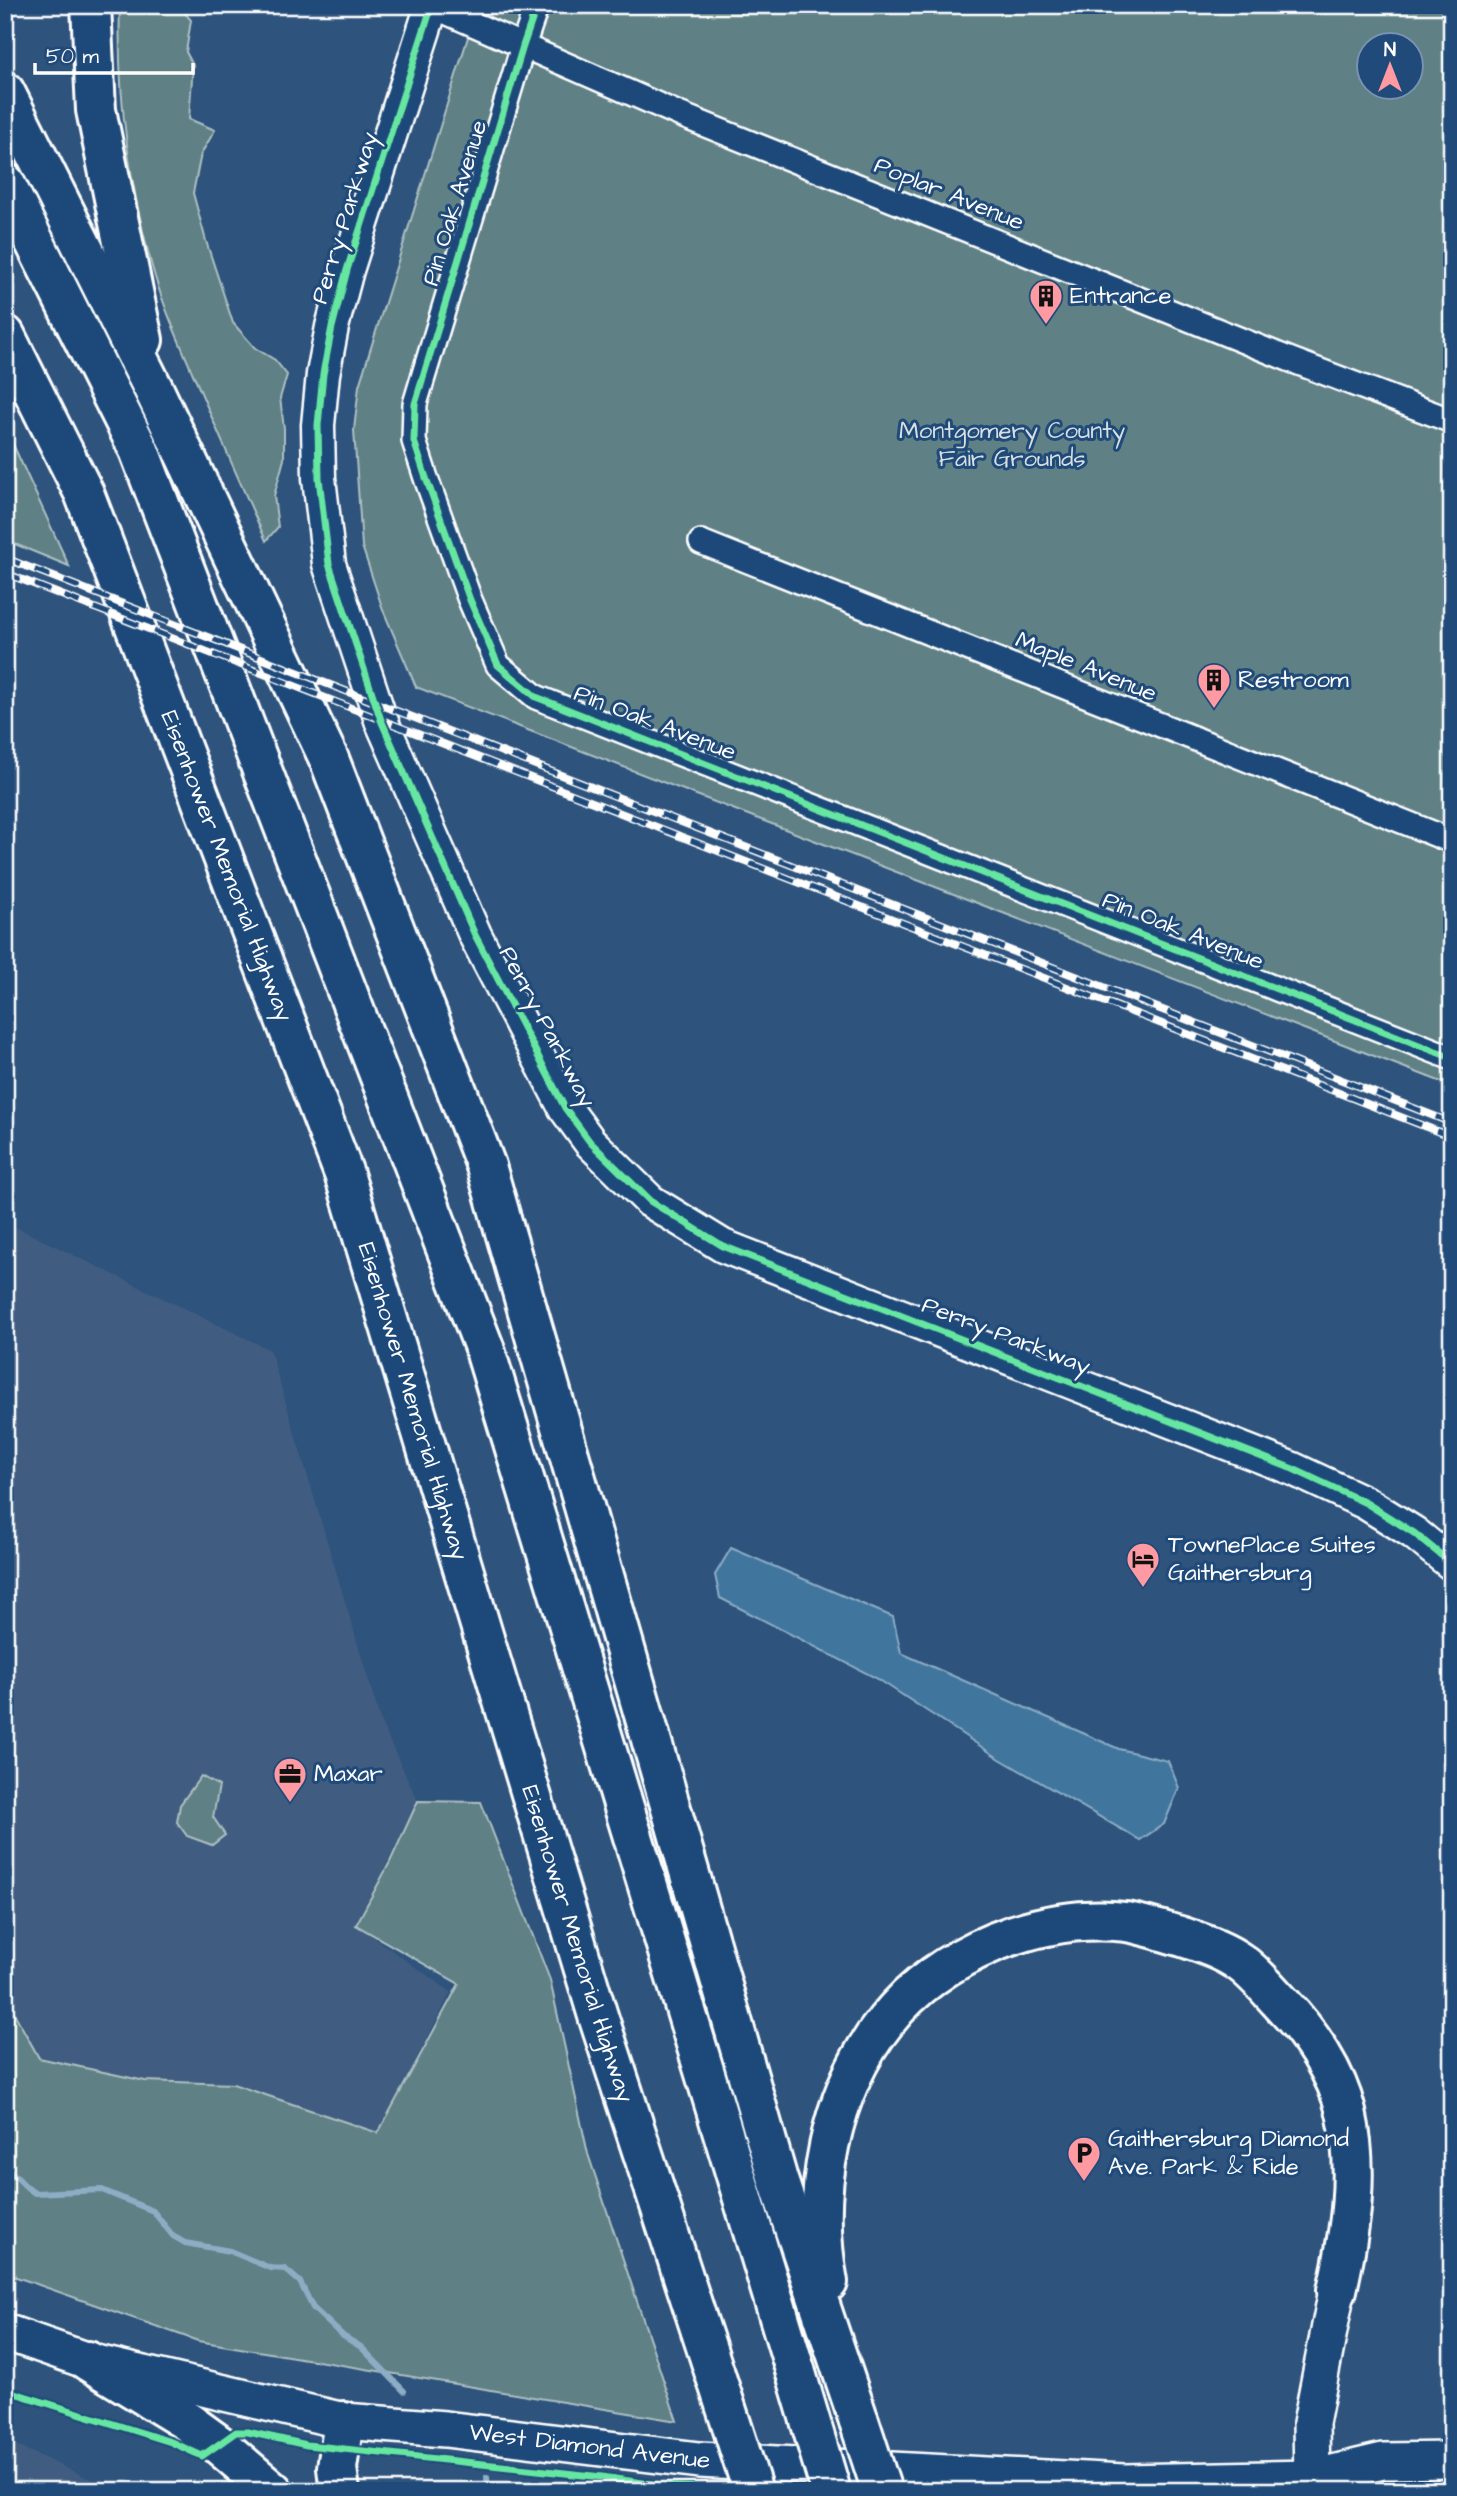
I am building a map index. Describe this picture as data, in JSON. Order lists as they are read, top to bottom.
{
  "streets": {
    "highway": ["Eisenhower Memorial Highway"],
    "main road": ["West Diamond Avenue"],
    "street": [
      "Poplar Avenue",
      "Pin Oak Avenue",
      "Perry Parkway",
      "Maple Avenue"
    ]
  },
  "crossings": [
    ["Poplar Avenue", "Pin Oak Avenue"],
    ["Poplar Avenue", "Perry Parkway"]
  ],
  "parks": ["Montgomery County Fair Grounds"],
  "places": {
    "building": ["Entrance", "Restroom"],
    "hotel": ["TownePlace Suites Gaithersburg"],
    "office": ["Maxar"],
    "parking": ["Gaithersburg Diamond Ave. Park & Ride"]
  },
  "scale_bar": "50 m",
  "north": "top"
}
